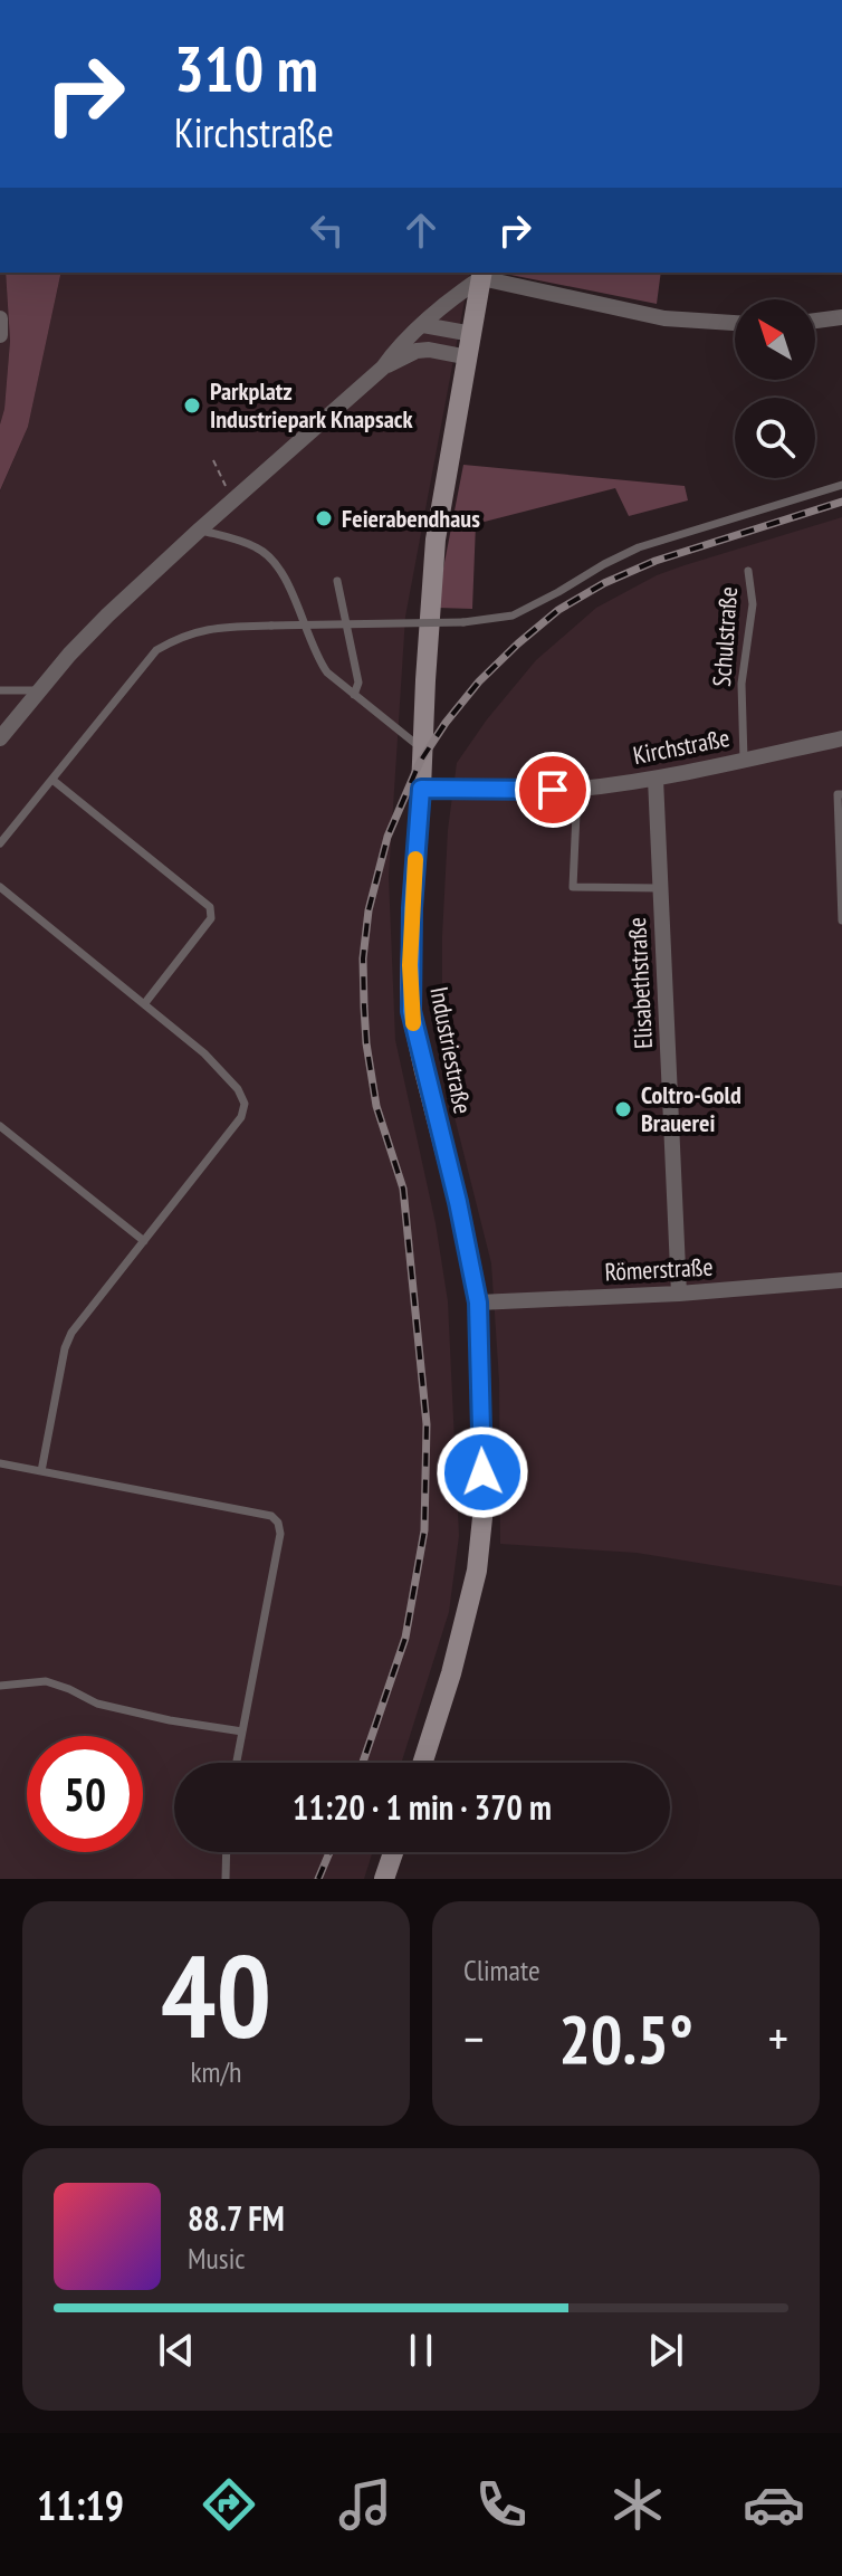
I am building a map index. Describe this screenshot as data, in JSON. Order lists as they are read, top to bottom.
{
  "streets": {
    "main road": ["Industriestraße"],
    "street": ["Kirchstraße", "Elisabethstraße", "Römerstraße"],
    "lane": ["Schulstraße"]
  },
  "crossings": [
    ["Schulstraße", "Kirchstraße"],
    ["Kirchstraße", "Elisabethstraße"],
    ["Kirchstraße", "Industriestraße"],
    ["Elisabethstraße", "Römerstraße"],
    ["Industriestraße", "Römerstraße"]
  ],
  "places": ["Parkplatz Industriepark Knapsack", "Feierabendhaus", "Coltro-Gold Brauerei"],
  "north": "top left",
  "page": {
    "turn": ["310 m", "Kirchstraße"],
    "limit": "50",
    "trip": "11:20 · 1 min · 370 m",
    "tile": [
      ["40", "km/h"],
      "Climate"
    ],
    "heat": ["−", "20.5°", "+"],
    "song": ["88.7 FM", "Music"],
    "tabs": "11:19"
  }
}
